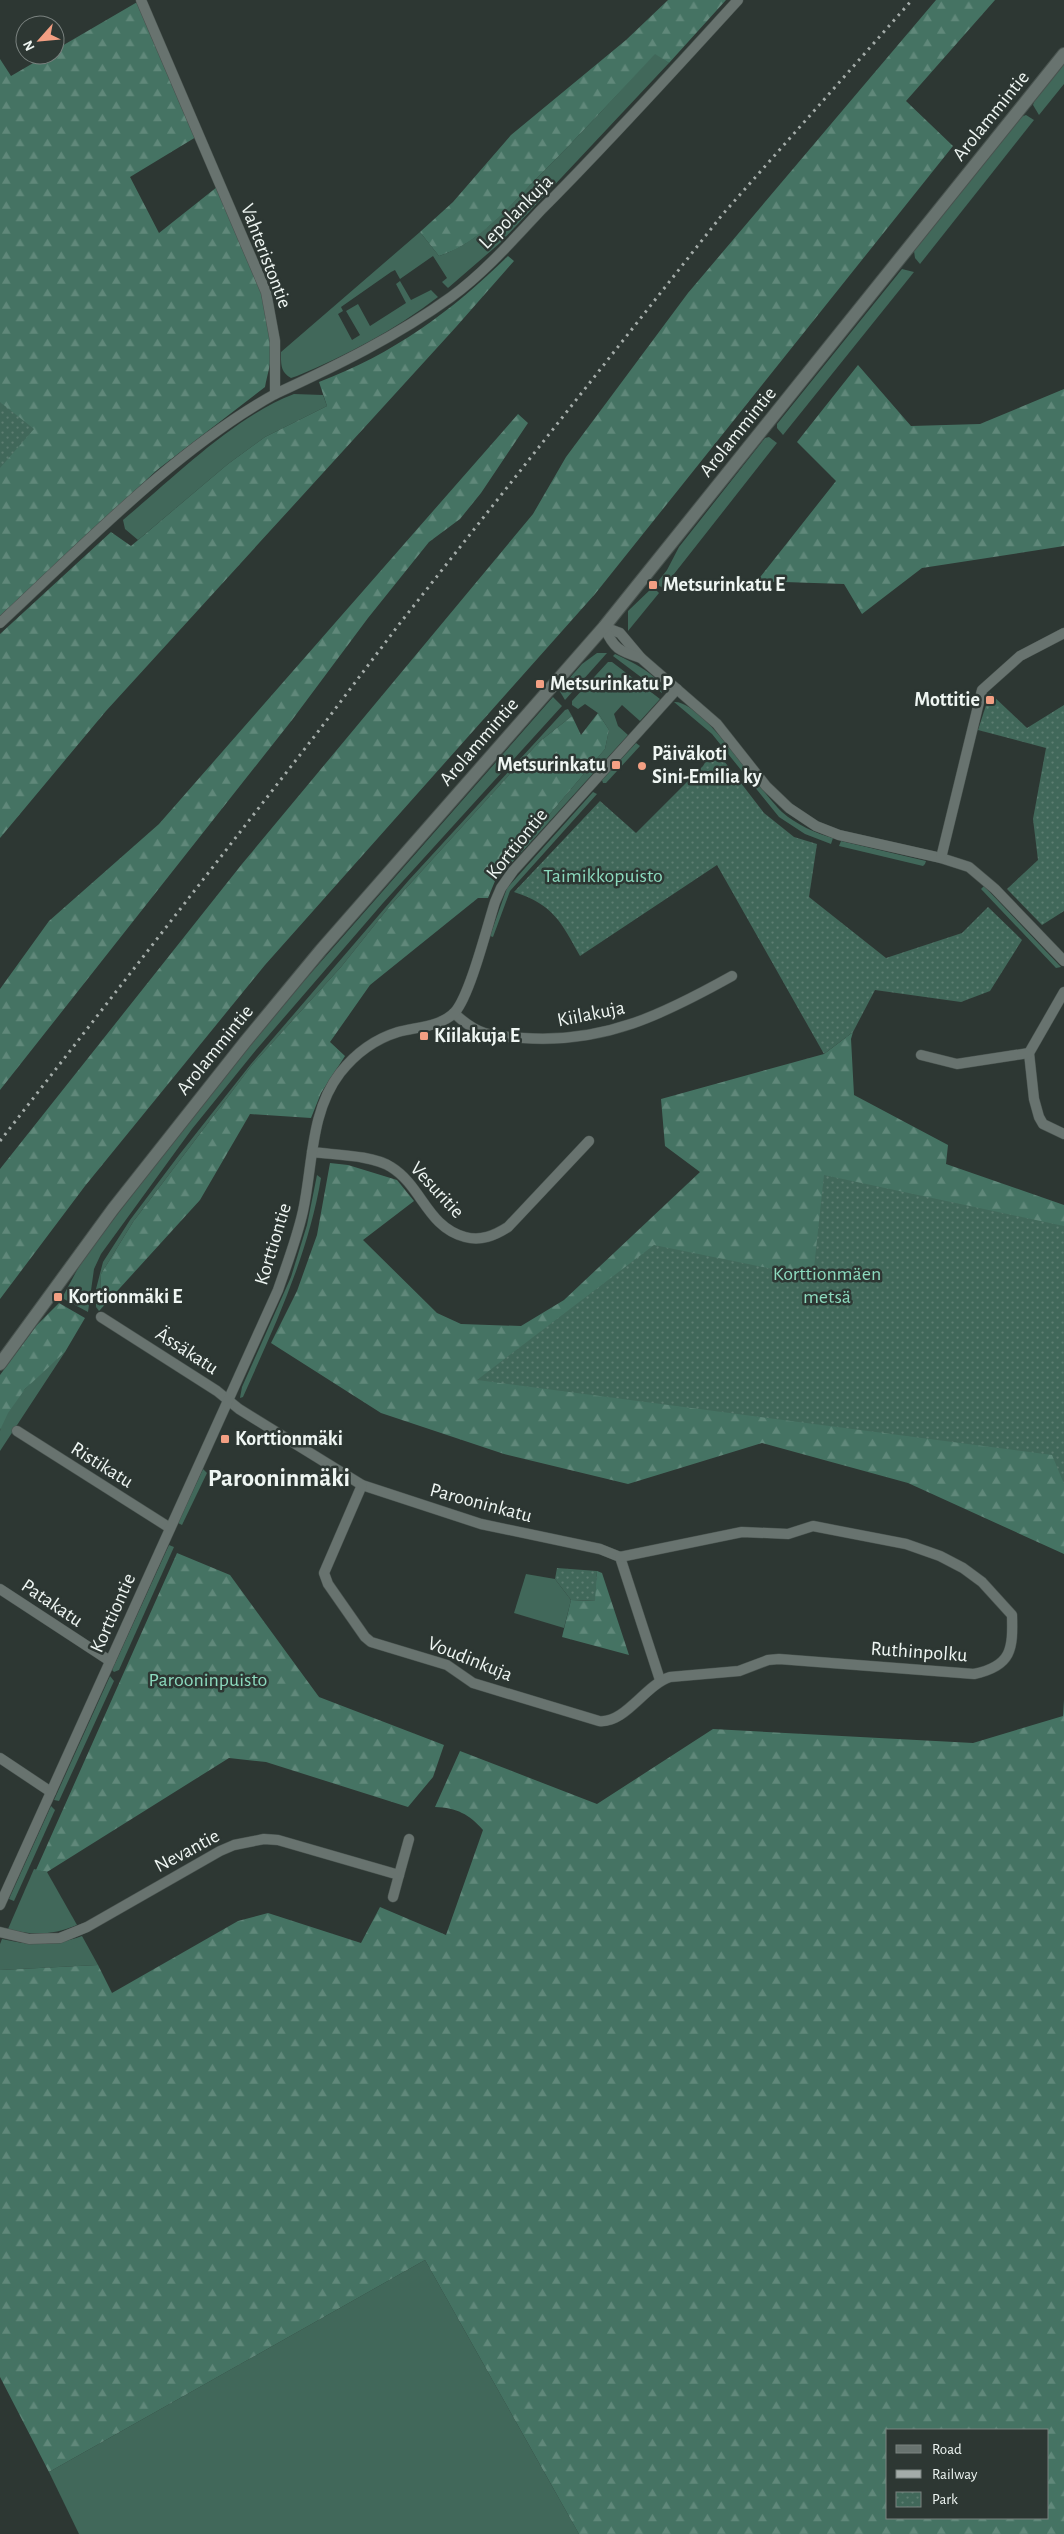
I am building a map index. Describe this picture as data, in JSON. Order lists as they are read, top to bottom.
{
  "streets": {
    "street": [
      "Arolammintie",
      "Lepolankuja",
      "Vahteristontie",
      "Korttiontie",
      "Kiilakuja",
      "Vesuritie",
      "Ässäkatu",
      "Ristikatu",
      "Parooninkatu",
      "Patakatu",
      "Ruthinpolku",
      "Voudinkuja",
      "Nevantie"
    ]
  },
  "crossings": [
    ["Lepolankuja", "Vahteristontie"],
    ["Korttiontie", "Kiilakuja"],
    ["Korttiontie", "Vesuritie"],
    ["Korttiontie", "Ässäkatu"],
    ["Korttiontie", "Ristikatu"],
    ["Korttiontie", "Parooninkatu"],
    ["Korttiontie", "Patakatu"],
    ["Ässäkatu", "Parooninkatu"],
    ["Parooninkatu", "Ruthinpolku"],
    ["Parooninkatu", "Voudinkuja"],
    ["Ruthinpolku", "Voudinkuja"]
  ],
  "districts": ["Parooninmäki"],
  "parks": ["Taimikkopuisto", "Korttionmäen metsä", "Parooninpuisto"],
  "places": {
    "transit": [
      "Metsurinkatu E",
      "Metsurinkatu P",
      "Mottitie",
      "Metsurinkatu",
      "Kiilakuja E",
      "Kortionmäki E",
      "Korttionmäki"
    ],
    "other": ["Päiväkoti Sini-Emilia ky"]
  },
  "legend": ["Road", "Railway", "Park"],
  "north": "bottom left"
}
